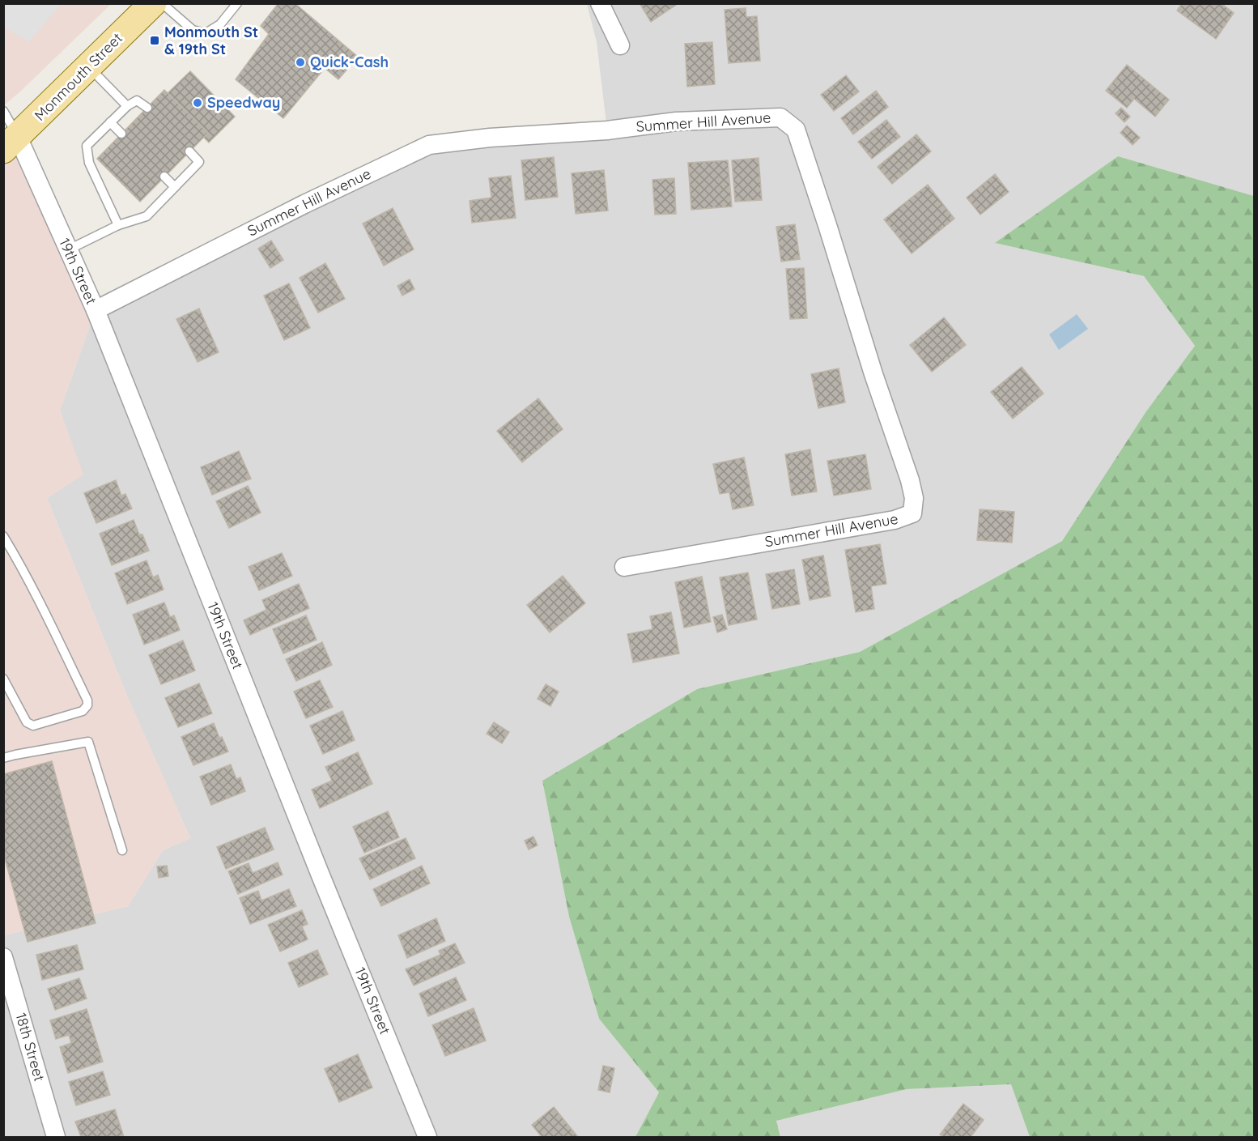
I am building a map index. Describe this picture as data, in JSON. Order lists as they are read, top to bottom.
{
  "streets": {
    "main road": ["Monmouth Street"],
    "street": ["Summer Hill Avenue", "19th Street", "18th Street"]
  },
  "crossings": [
    ["Monmouth Street", "19th Street"],
    ["Summer Hill Avenue", "19th Street"]
  ],
  "places": {
    "transit": ["Monmouth St & 19th St"],
    "other": ["Quick-Cash", "Speedway"]
  }
}
